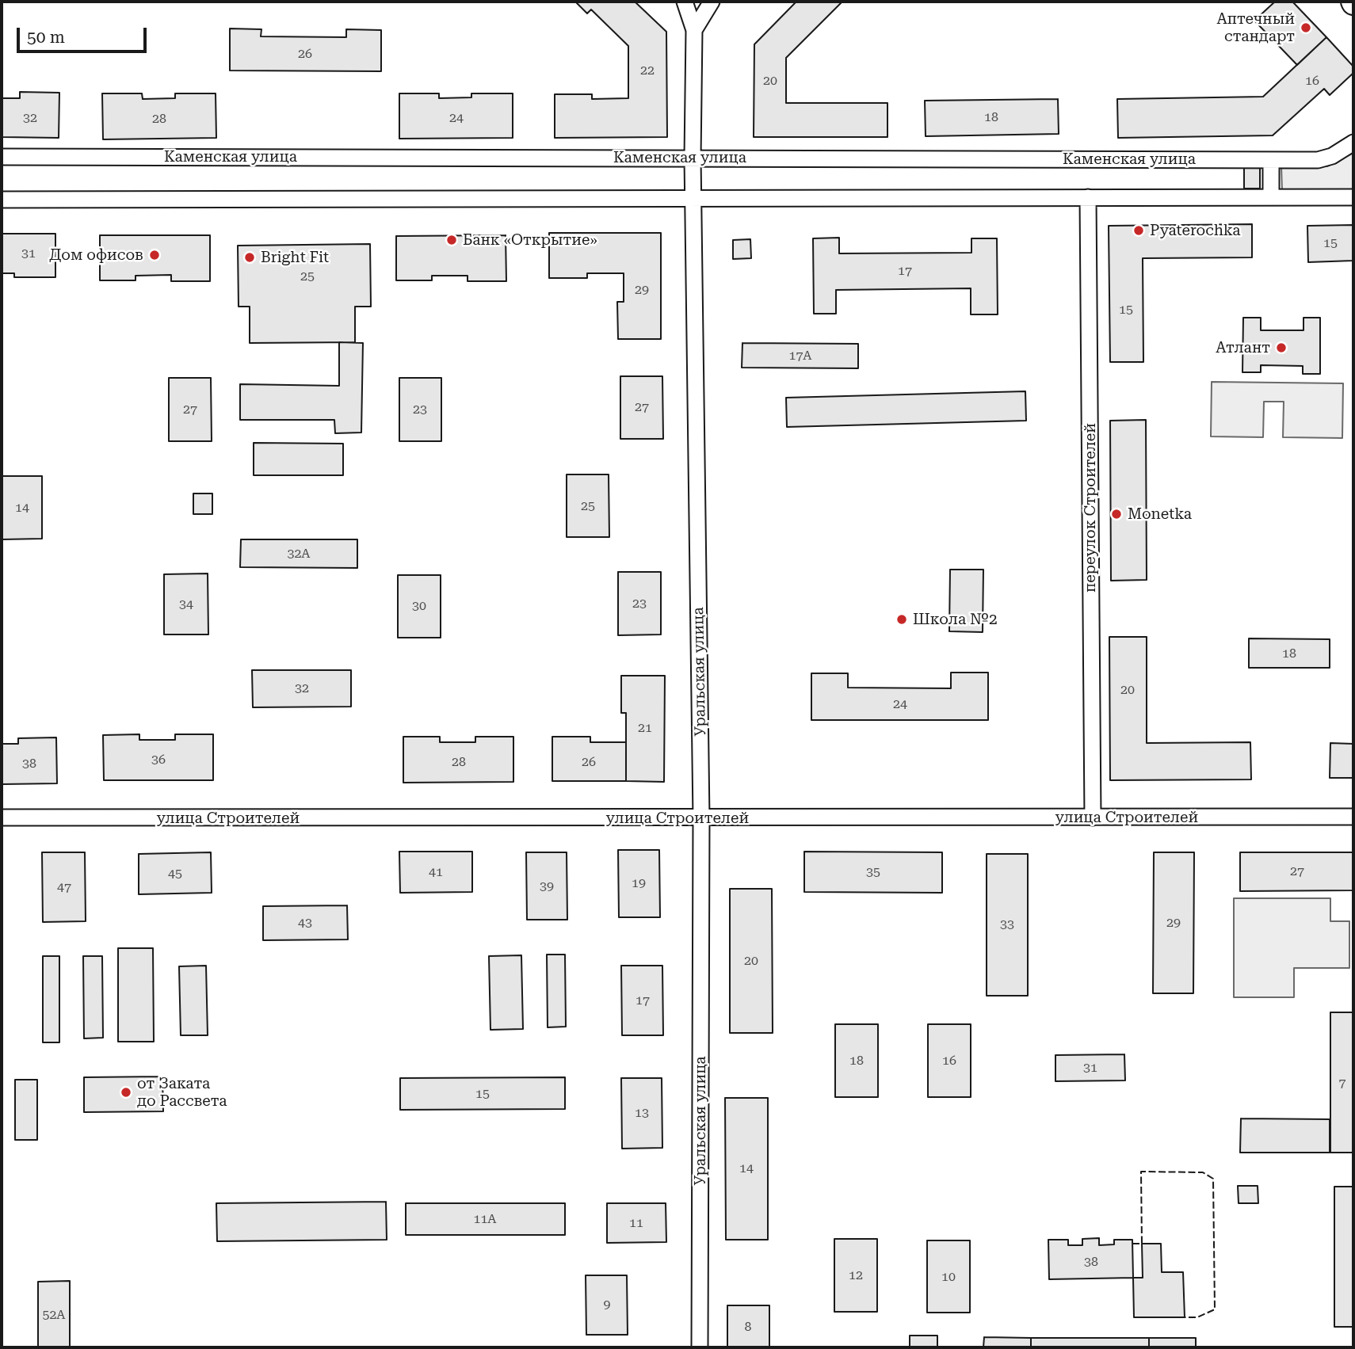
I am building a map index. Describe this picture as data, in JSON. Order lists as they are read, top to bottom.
{
  "streets": {
    "street": [
      "Каменская улица",
      "переулок Строителей",
      "Уральская улица",
      "улица Строителей"
    ]
  },
  "crossings": [
    ["Каменская улица", "Уральская улица"],
    ["переулок Строителей", "улица Строителей"],
    ["Уральская улица", "улица Строителей"]
  ],
  "places": [
    "Аптечный стандарт",
    "Pyaterochka",
    "Банк «Открытие»",
    "Дом офисов",
    "Bright Fit",
    "Атлант",
    "Monetka",
    "Школа №2",
    "от Заката до Рассвета"
  ],
  "house_numbers": [
    "26",
    "22",
    "20",
    "16",
    "18",
    "32",
    "24",
    "28",
    "15",
    "31",
    "17",
    "25",
    "29",
    "15",
    "17А",
    "27",
    "27",
    "23",
    "25",
    "14",
    "32А",
    "23",
    "34",
    "30",
    "18",
    "32",
    "20",
    "24",
    "21",
    "36",
    "28",
    "26",
    "38",
    "27",
    "41",
    "35",
    "45",
    "19",
    "39",
    "47",
    "43",
    "29",
    "33",
    "20",
    "17",
    "18",
    "16",
    "31",
    "7",
    "15",
    "13",
    "14",
    "11А",
    "11",
    "38",
    "12",
    "10",
    "9",
    "52А",
    "8"
  ],
  "scale_bar": "50 m"
}
